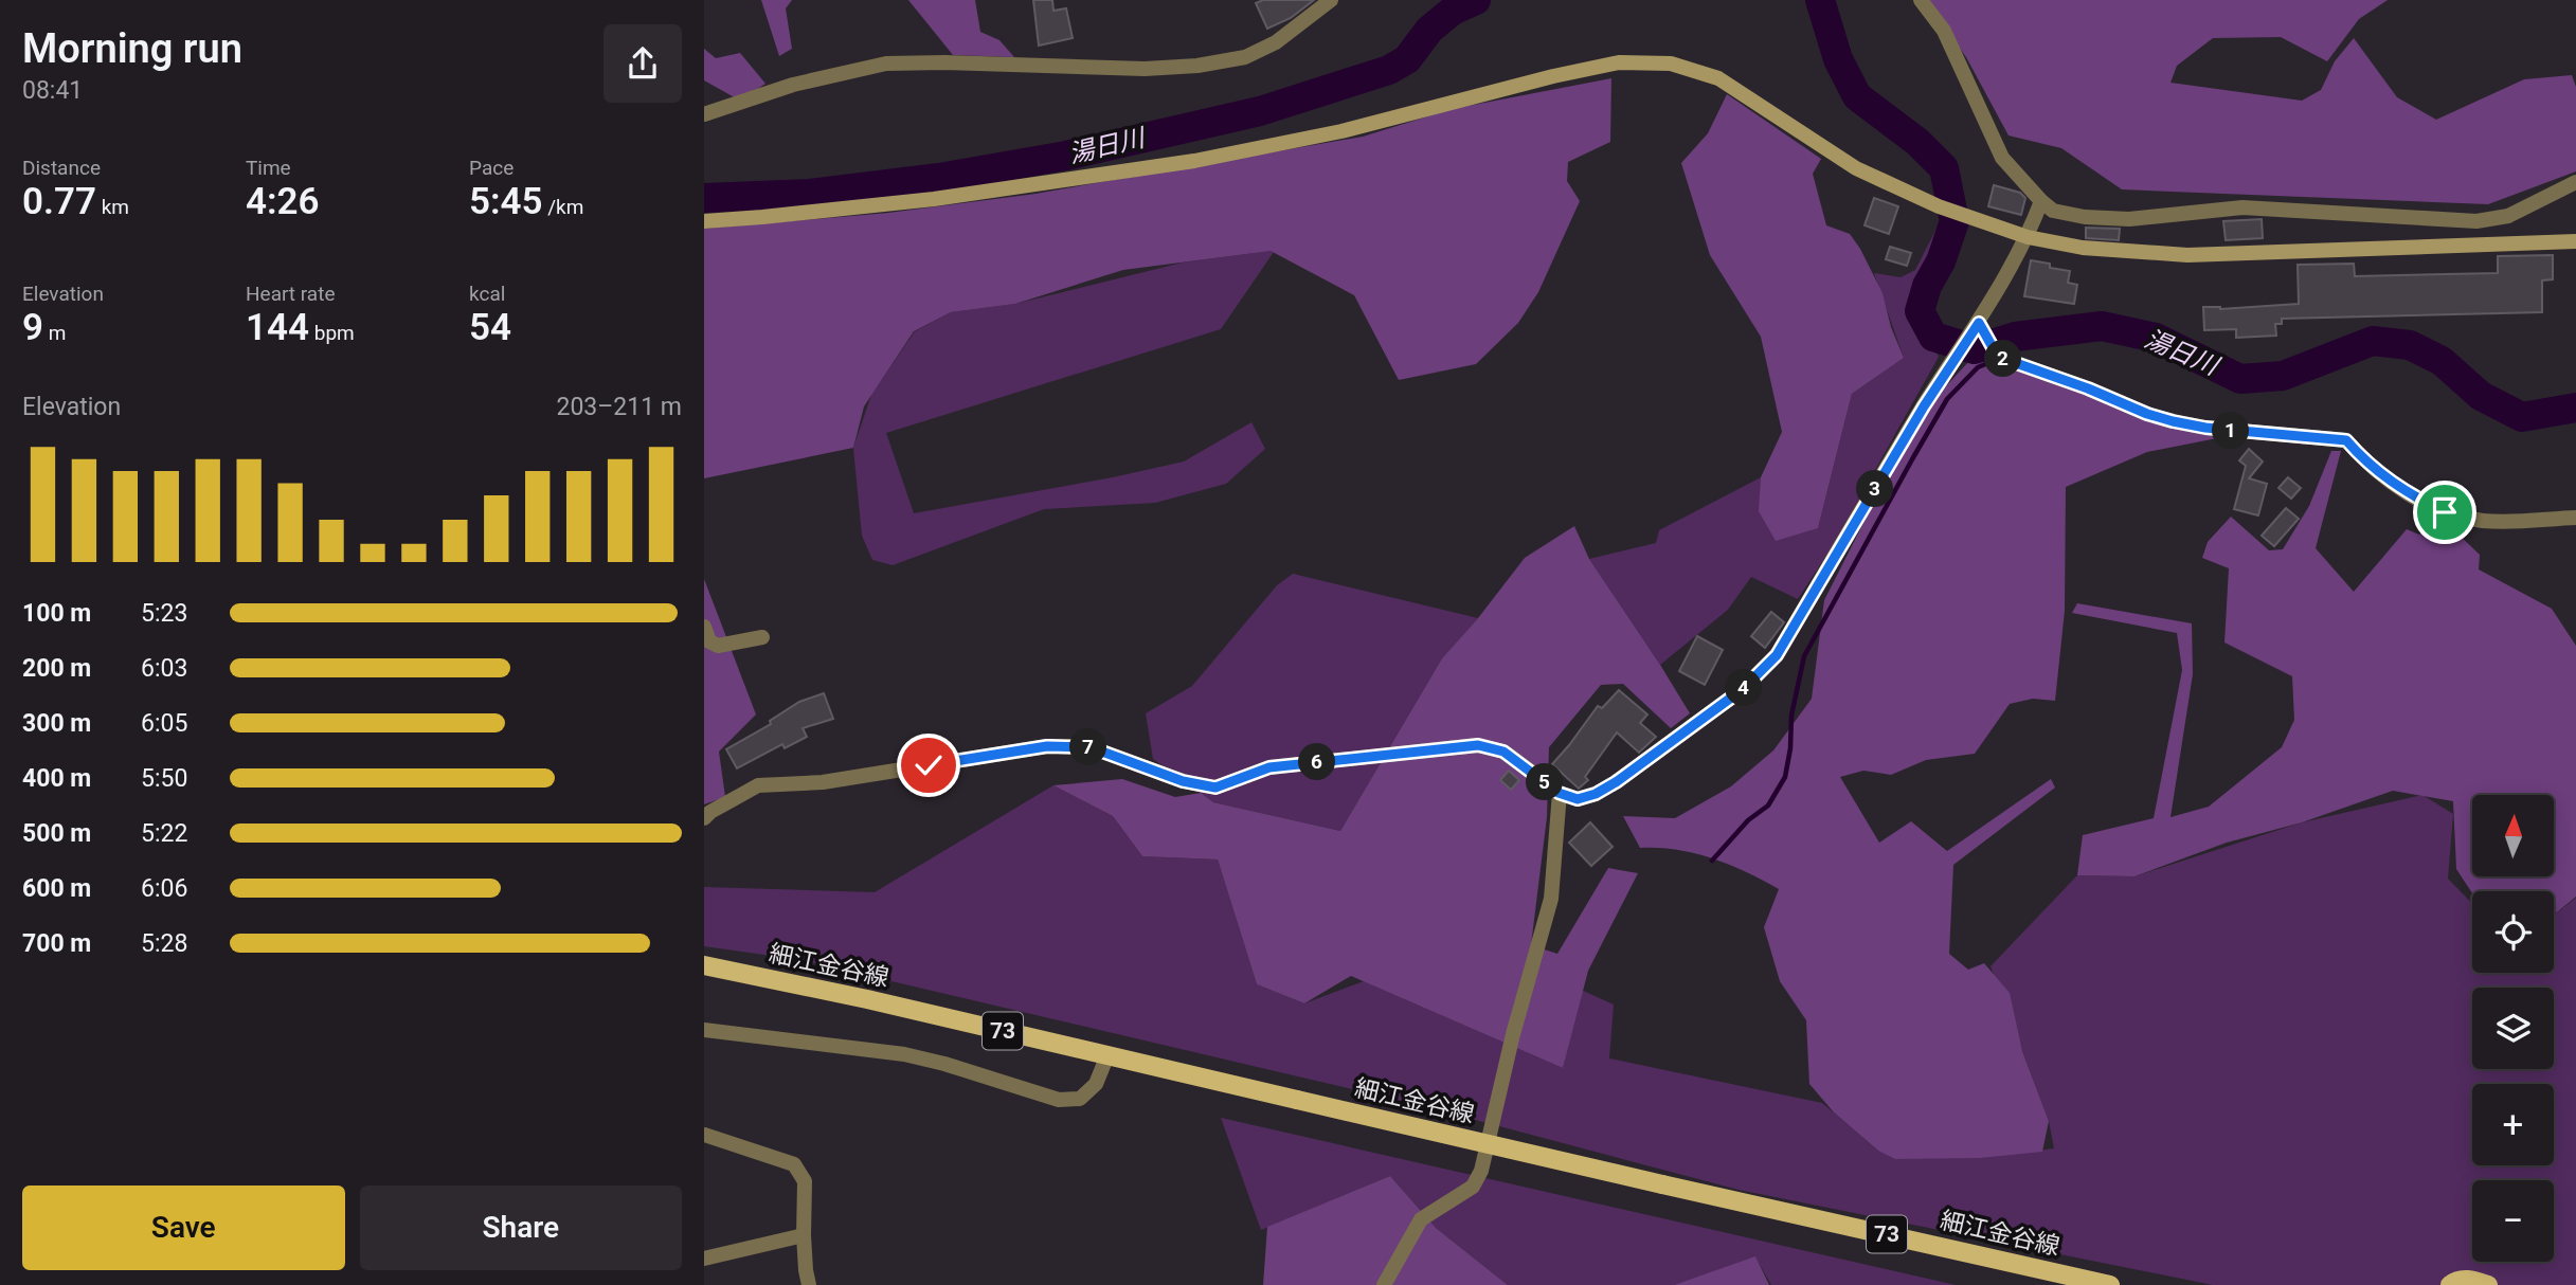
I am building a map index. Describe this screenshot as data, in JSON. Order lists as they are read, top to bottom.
{
  "streets": {
    "main road": ["細江金谷線", "73"]
  },
  "water": ["湯日川"],
  "north": "top",
  "page": {
    "heading": ["Morning run", "08:41"],
    "stats": [
      ["Distance", "0.77 km"],
      ["Time", "4:26"],
      ["Pace", "5:45 /km"],
      ["Elevation", "9 m"],
      ["Heart rate", "144 bpm"],
      ["kcal", "54"]
    ],
    "pins": [
      "2",
      "1",
      "3",
      "4",
      "7",
      "6",
      "5"
    ],
    "chart": ["Elevation", "203–211 m"],
    "list": [
      {
        "name": "100 m",
        "note": "5:23"
      },
      {
        "name": "200 m",
        "note": "6:03"
      },
      {
        "name": "300 m",
        "note": "6:05"
      },
      {
        "name": "400 m",
        "note": "5:50"
      },
      {
        "name": "500 m",
        "note": "5:22"
      },
      {
        "name": "600 m",
        "note": "6:06"
      },
      {
        "name": "700 m",
        "note": "5:28"
      }
    ],
    "map_buttons": ["+", "−"],
    "buttons": ["Save", "Share"]
  }
}
